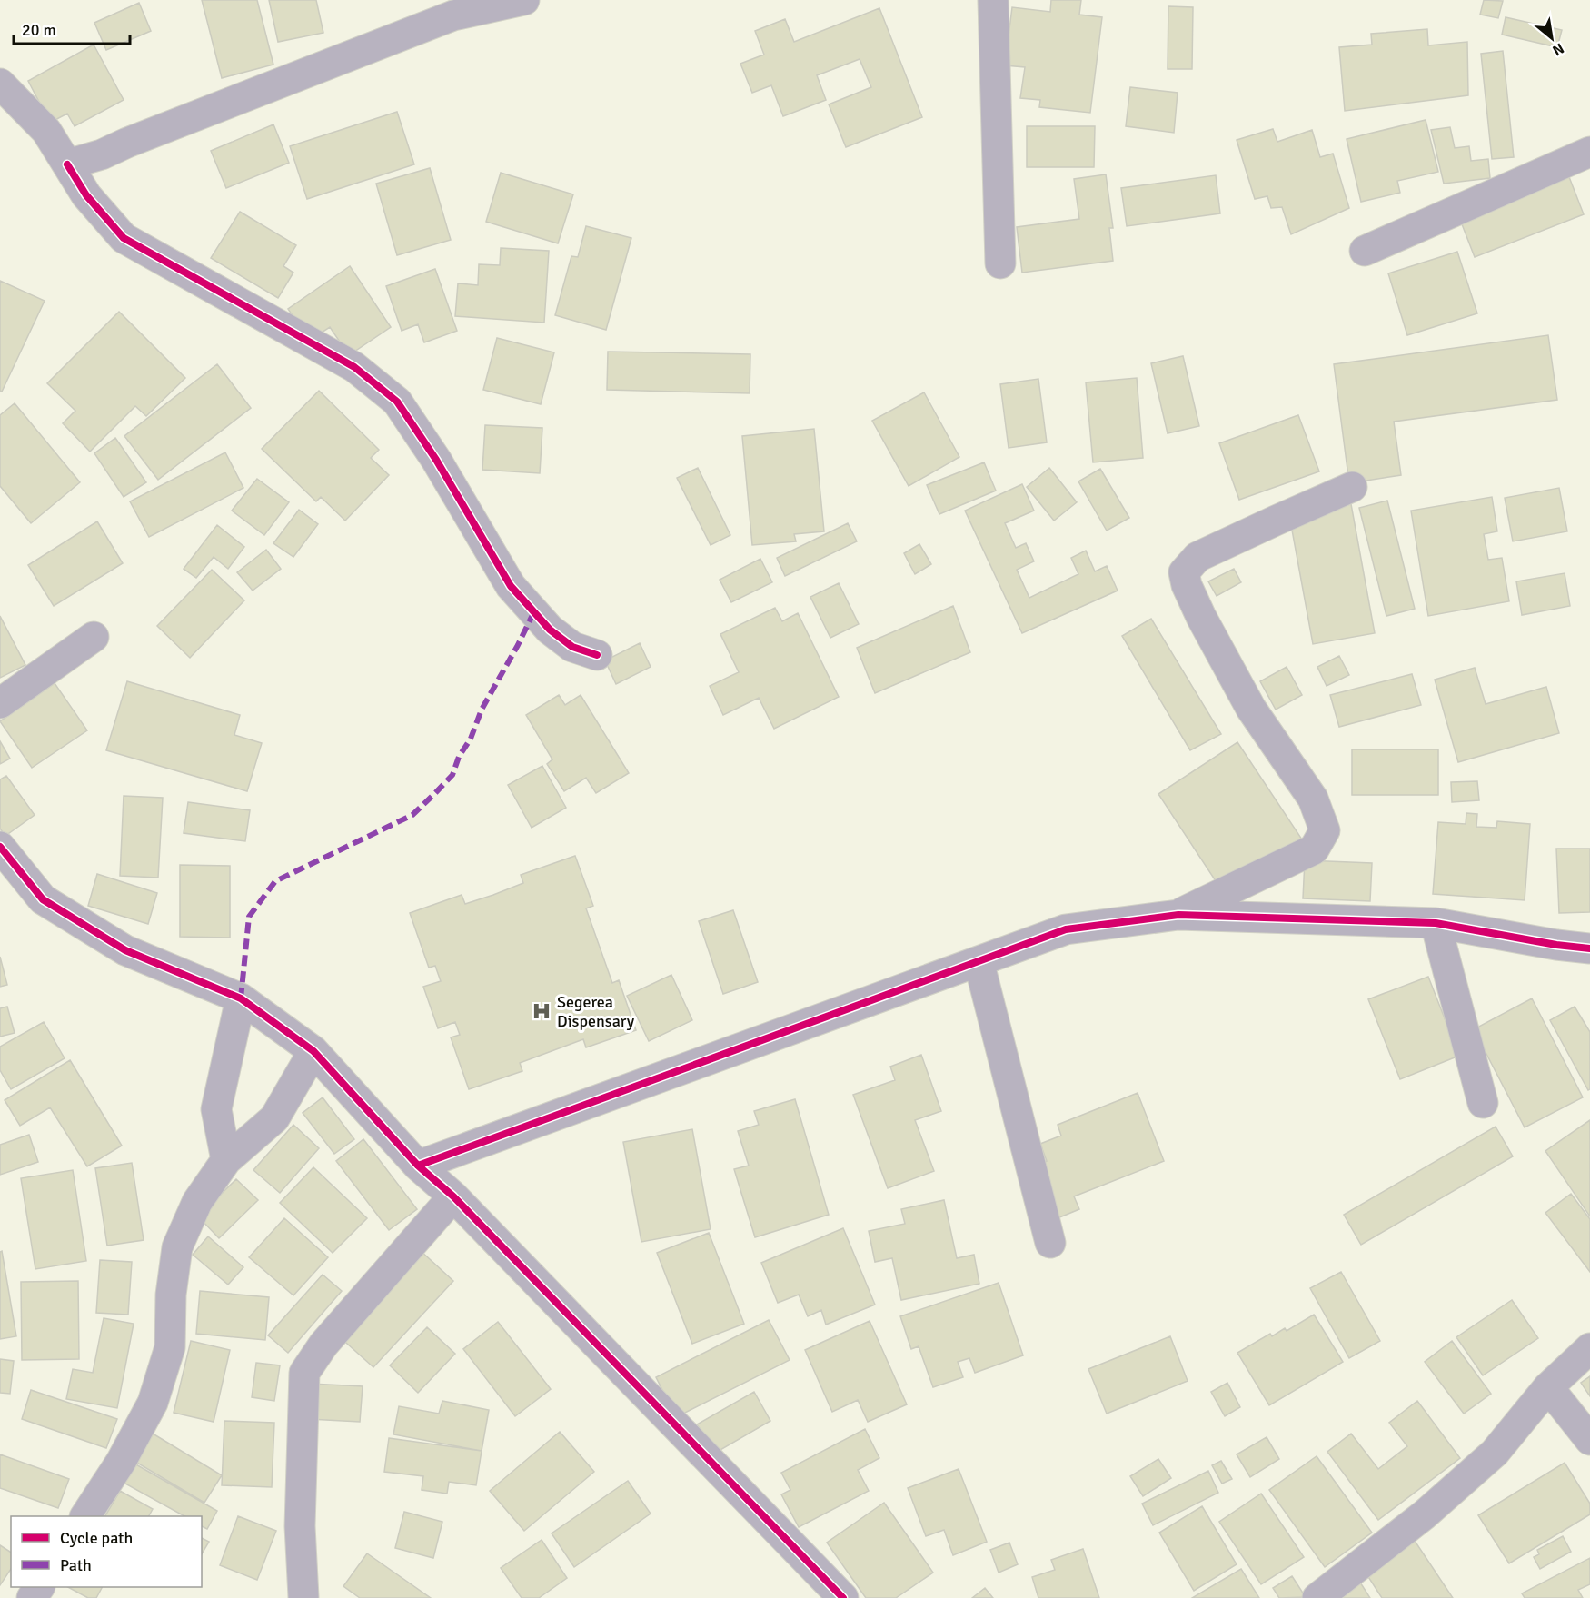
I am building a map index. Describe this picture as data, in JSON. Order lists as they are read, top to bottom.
{
  "places": {
    "hospital": ["Segerea Dispensary"]
  },
  "legend": ["Cycle path", "Path"],
  "scale_bar": "20 m",
  "north": "bottom right"
}
